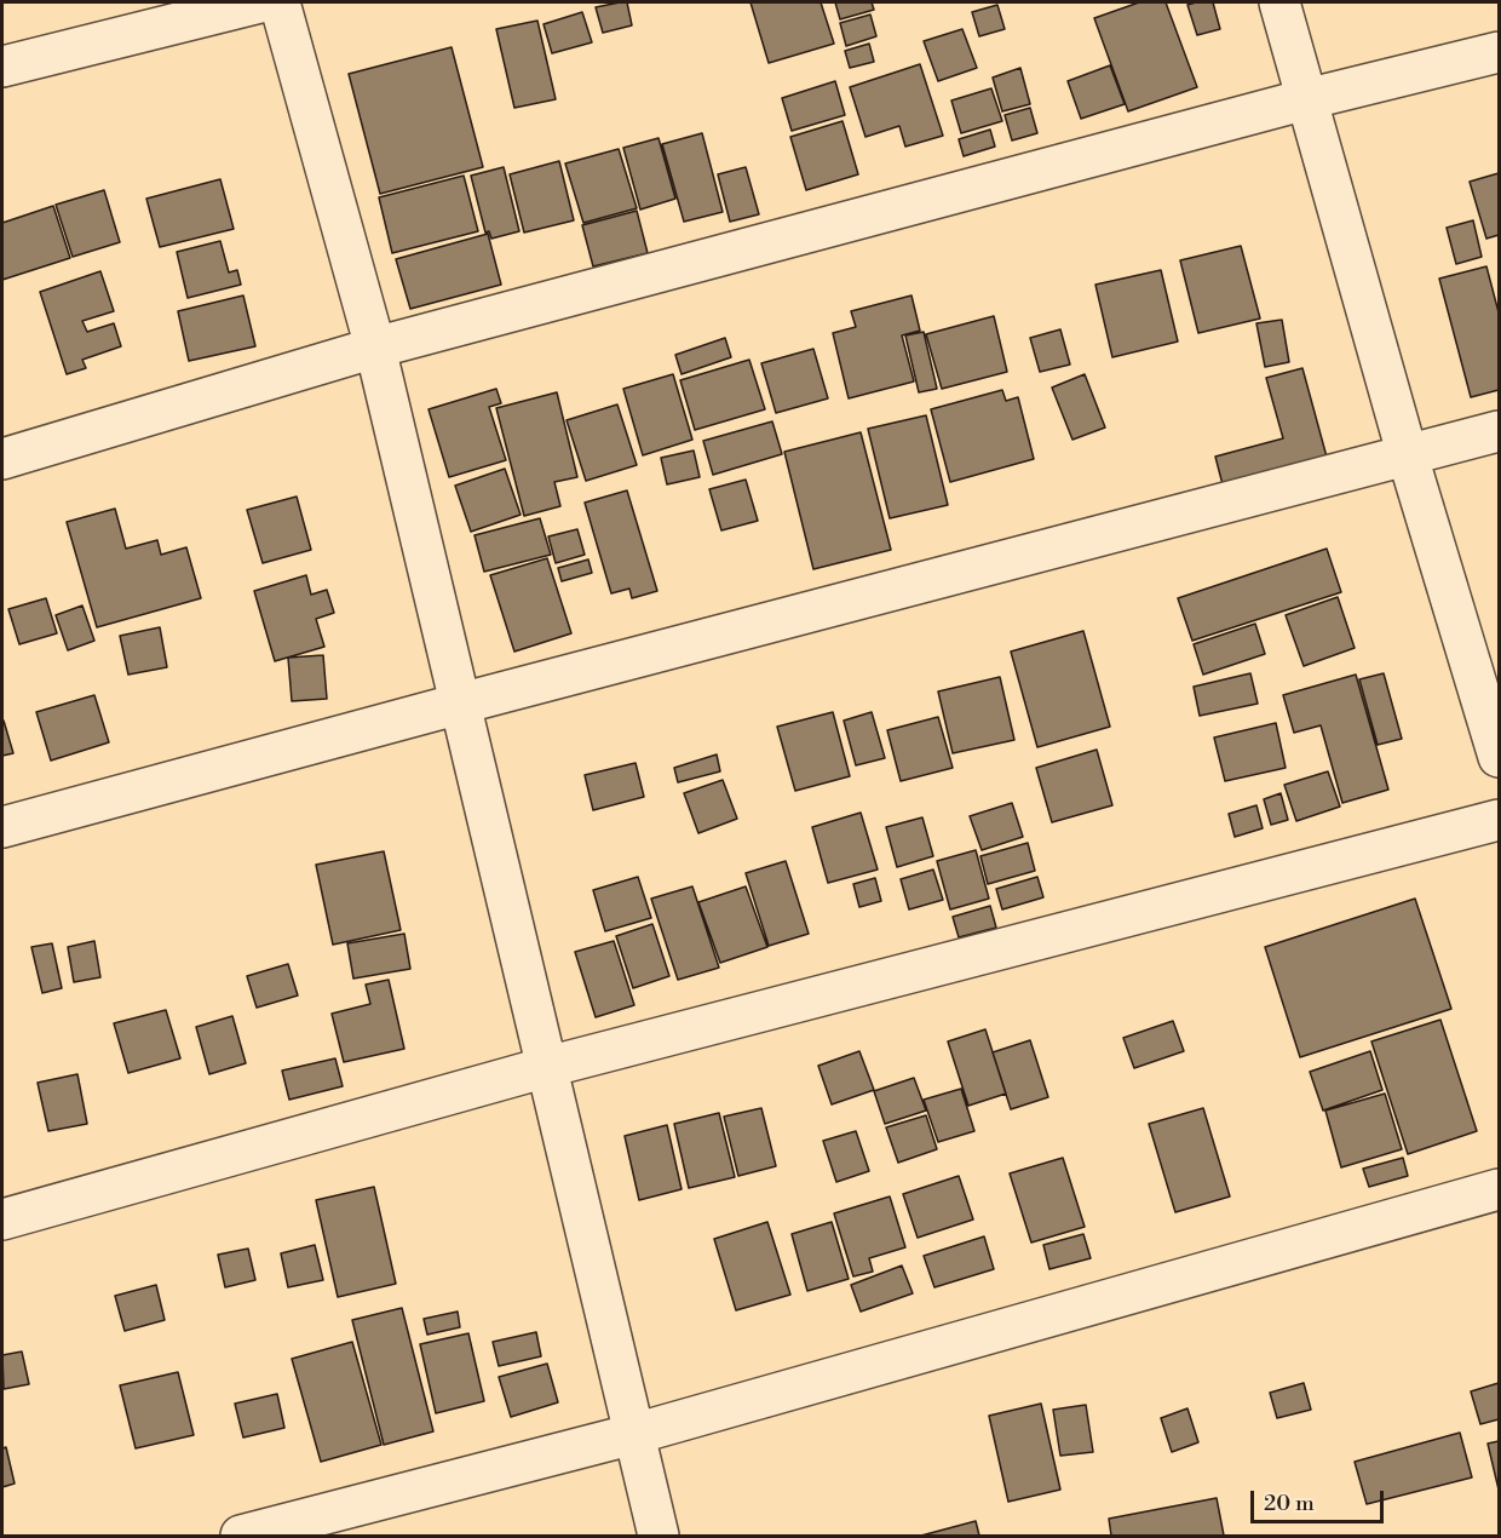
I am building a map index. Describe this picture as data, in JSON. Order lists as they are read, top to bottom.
{
  "scale_bar": "20 m"
}
